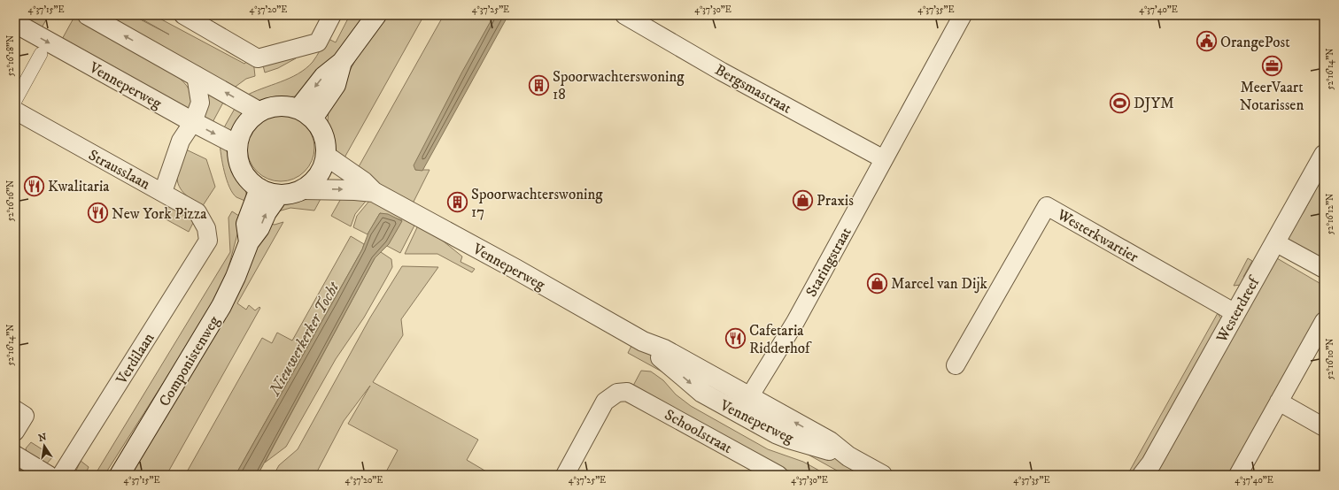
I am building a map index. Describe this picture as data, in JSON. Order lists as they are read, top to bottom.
{
  "streets": {
    "street": [
      "Venneperweg",
      "Bergsmastraat",
      "Strausslaan",
      "Westerkwartier",
      "Staringstraat",
      "Westerdreef",
      "Verdilaan",
      "Componistenweg",
      "Schoolstraat"
    ]
  },
  "crossings": [
    ["Venneperweg", "Staringstraat"],
    ["Venneperweg", "Componistenweg"],
    ["Bergsmastraat", "Staringstraat"],
    ["Strausslaan", "Verdilaan"],
    ["Westerkwartier", "Westerdreef"]
  ],
  "water": ["Nieuwerkerker Tocht"],
  "places": {
    "public building": ["OrangePost"],
    "office": ["MeerVaart Notarissen"],
    "building": ["Spoorwachterswoning 18", "Spoorwachterswoning 17"],
    "sports": ["DJYM"],
    "restaurant": ["Kwalitaria", "New York Pizza", "Cafetaria Ridderhof"],
    "shop": ["Praxis", "Marcel van Dijk"]
  },
  "north": "top",
  "coordinates": [
    "4°37'15\"E",
    "4°37'20\"E",
    "4°37'25\"E",
    "4°37'30\"E",
    "4°37'35\"E",
    "4°37'40\"E",
    "52°16'18\"N",
    "52°16'14\"N",
    "52°16'16\"N",
    "52°16'12\"N",
    "52°16'10\"N"
  ]
}
